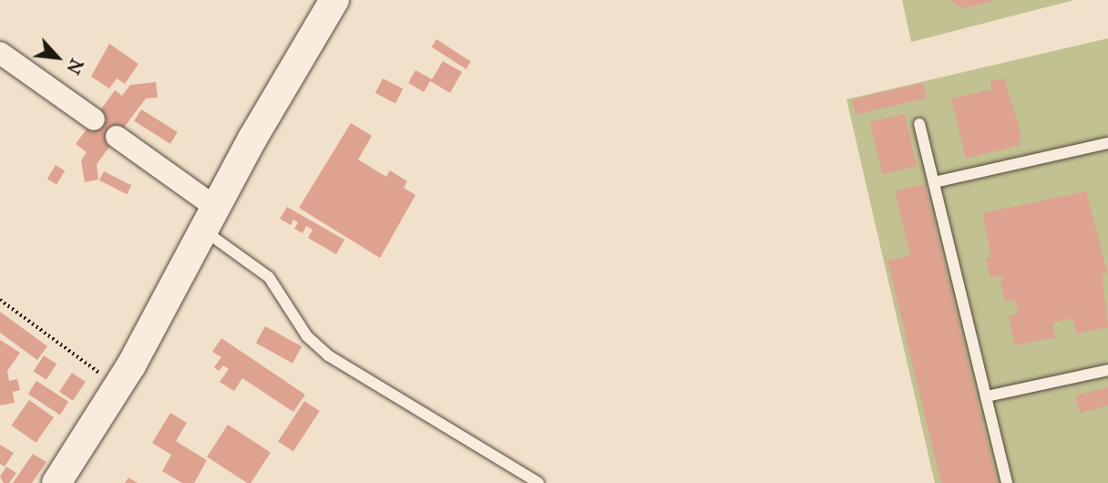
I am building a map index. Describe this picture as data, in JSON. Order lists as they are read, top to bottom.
{
  "north": "bottom right"
}
